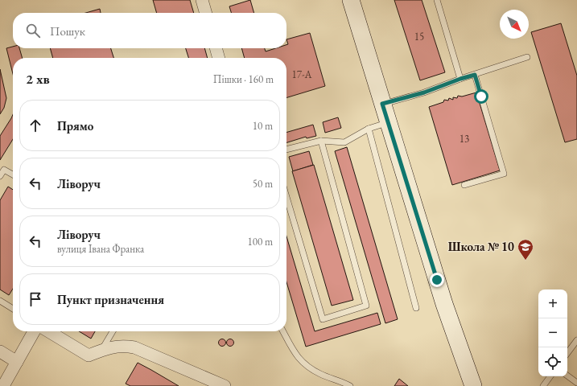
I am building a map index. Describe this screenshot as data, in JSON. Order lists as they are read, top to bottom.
{
  "places": {
    "school or university": ["Школа № 10"]
  },
  "house_numbers": ["15", "17-А", "13"],
  "north": "bottom right",
  "page": {
    "search": "Пошук",
    "heading": ["2 хв", "Пішки · 160 m"],
    "list": [
      ["Прямо", "10 m"],
      ["Ліворуч", "50 m"],
      ["Ліворуч", "вулиця Івана Франка", "100 m"],
      "Пункт призначення"
    ],
    "map_buttons": ["+", "−"]
  }
}
